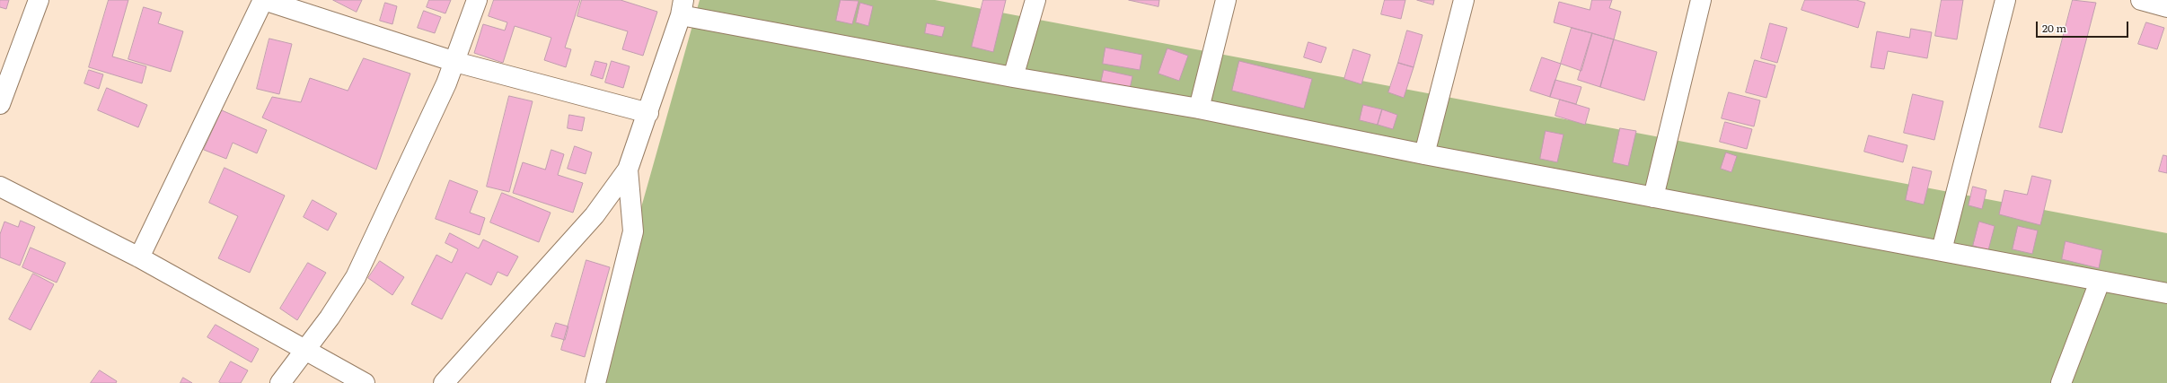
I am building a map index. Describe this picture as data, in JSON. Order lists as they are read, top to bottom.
{
  "scale_bar": "20 m"
}
